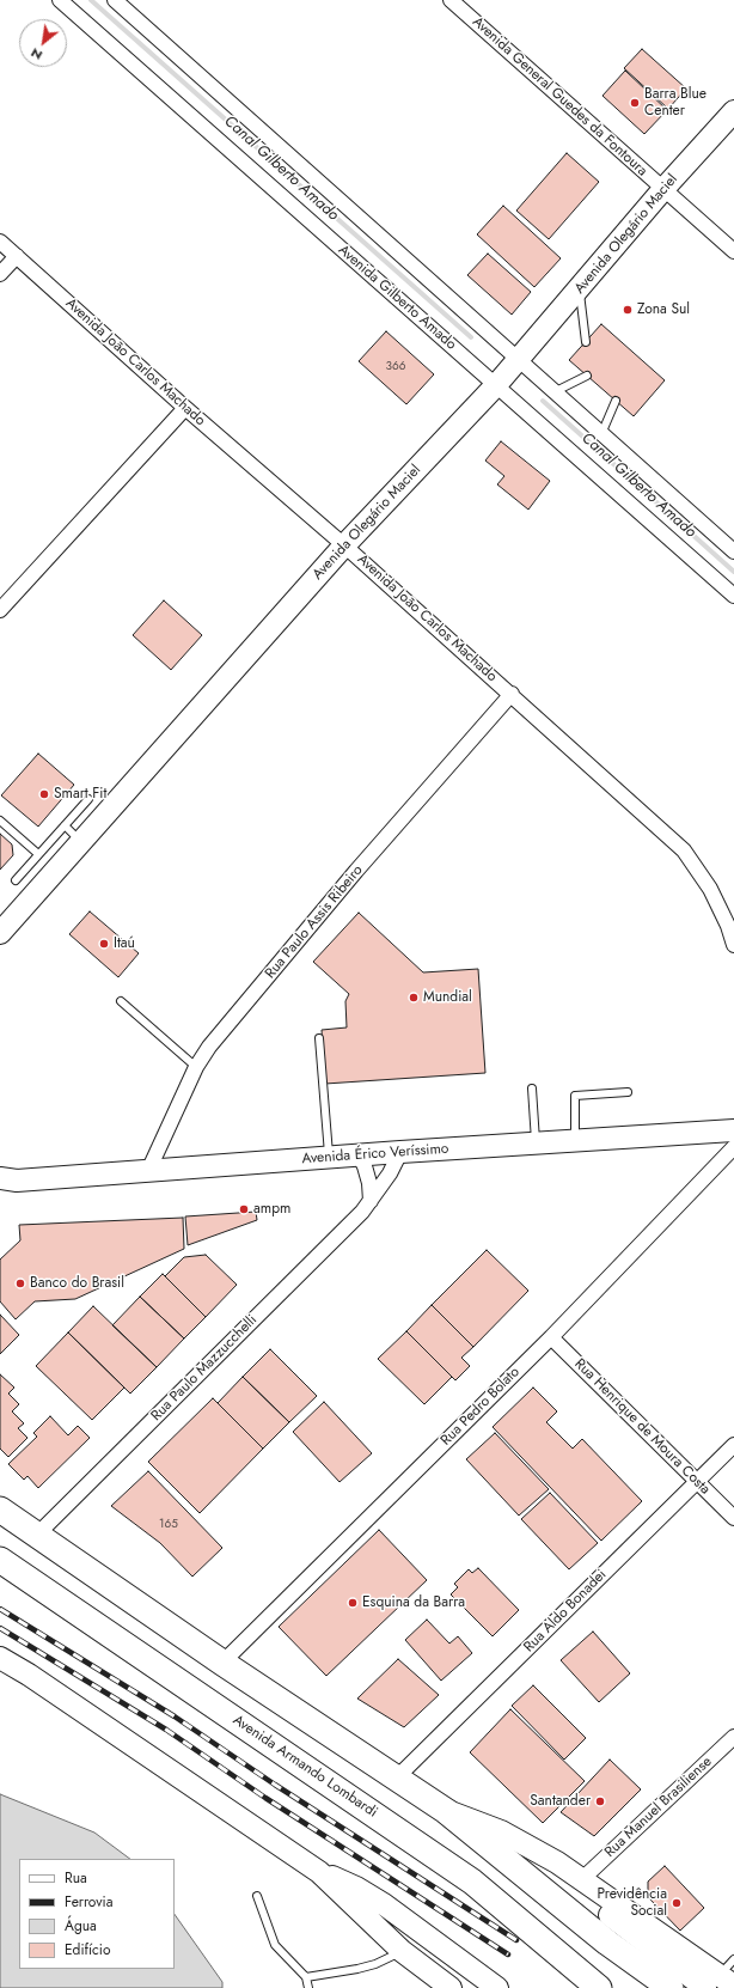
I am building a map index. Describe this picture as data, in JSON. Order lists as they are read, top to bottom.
{
  "streets": {
    "highway": ["Avenida Armando Lombardi"],
    "main road": ["Avenida Olegário Maciel", "Avenida Érico Veríssimo"],
    "street": [
      "Avenida General Guedes da Fontoura",
      "Avenida Gilberto Amado",
      "Avenida João Carlos Machado",
      "Rua Paulo Assis Ribeiro",
      "Rua Paulo Mazzucchelli",
      "Rua Pedro Bolato",
      "Rua Henrique de Moura Costa",
      "Rua Aldo Bonadei",
      "Rua Manuel Brasiliense"
    ]
  },
  "crossings": [
    ["Avenida General Guedes da Fontoura", "Avenida Olegário Maciel"],
    ["Avenida Olegário Maciel", "Avenida Gilberto Amado"],
    ["Avenida Olegário Maciel", "Avenida João Carlos Machado"],
    ["Avenida João Carlos Machado", "Rua Paulo Assis Ribeiro"],
    ["Rua Paulo Assis Ribeiro", "Avenida Érico Veríssimo"],
    ["Avenida Érico Veríssimo", "Rua Paulo Mazzucchelli"],
    ["Rua Pedro Bolato", "Rua Henrique de Moura Costa"],
    ["Rua Henrique de Moura Costa", "Rua Aldo Bonadei"]
  ],
  "water": ["Canal Gilberto Amado"],
  "places": [
    "Barra Blue Center",
    "Zona Sul",
    "Smart Fit",
    "Itaú",
    "Mundial",
    "ampm",
    "Banco do Brasil",
    "Esquina da Barra",
    "Santander",
    "Previdência Social"
  ],
  "house_numbers": ["366", "165"],
  "legend": [
    "Rua",
    "Ferrovia",
    "Água",
    "Edifício"
  ],
  "north": "bottom left"
}
